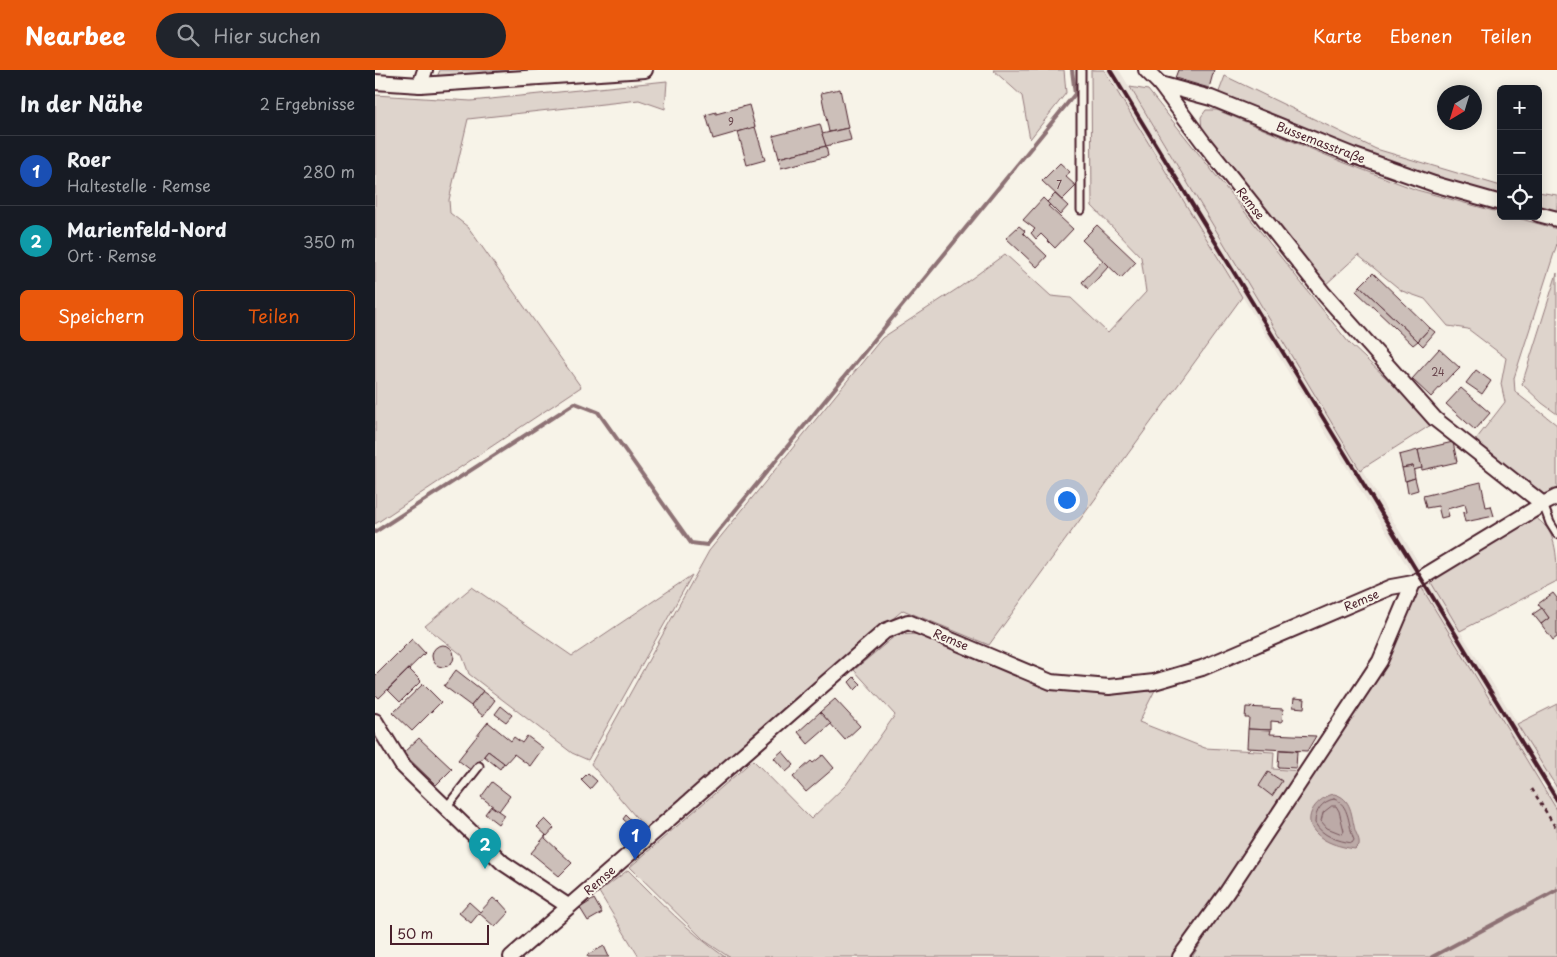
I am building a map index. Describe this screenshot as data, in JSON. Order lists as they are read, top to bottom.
{
  "streets": {
    "street": ["Bussemasstraße", "Remse"]
  },
  "crossings": [
    ["Bussemasstraße", "Remse"]
  ],
  "house_numbers": ["9", "7", "24"],
  "scale_bar": "50 m",
  "north": "bottom left",
  "page": {
    "header": "Nearbee",
    "search": "Hier suchen",
    "nav": ["Karte", "Ebenen", "Teilen"],
    "heading": ["In der Nähe", "2 Ergebnisse"],
    "map_buttons": ["+", "−"],
    "list": [
      {
        "mark": "1",
        "name": "Roer",
        "note": "Haltestelle · Remse",
        "value": "280 m"
      },
      {
        "mark": "2",
        "name": "Marienfeld-Nord",
        "note": "Ort · Remse",
        "value": "350 m"
      }
    ],
    "buttons": ["Speichern", "Teilen"],
    "pins": ["1", "2"],
    "scale": "50 m"
  }
}
